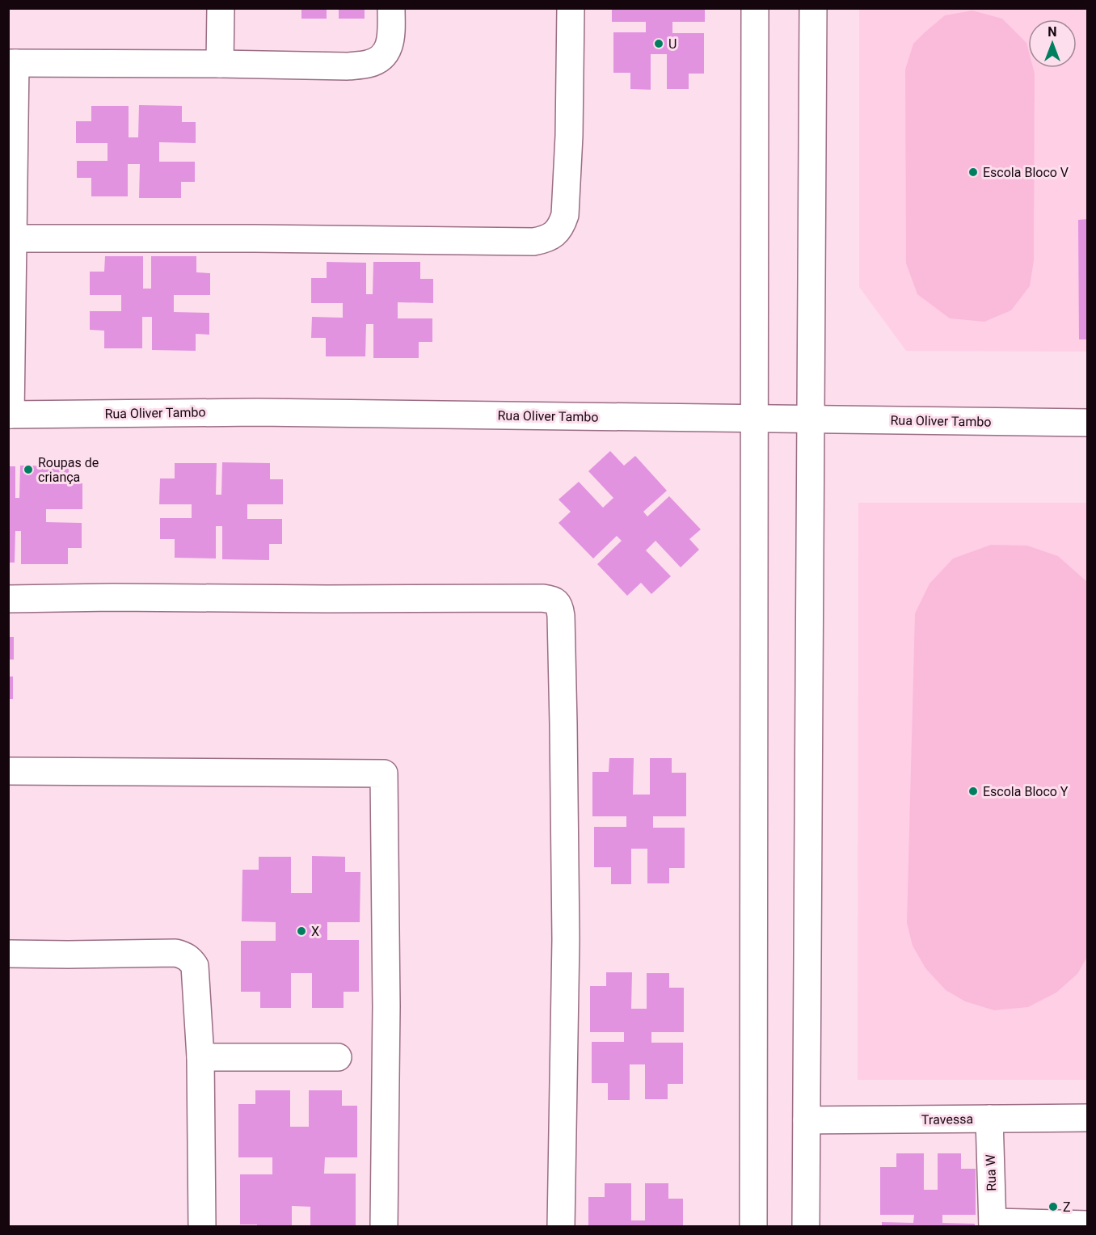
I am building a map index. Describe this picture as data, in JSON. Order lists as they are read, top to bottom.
{
  "streets": {
    "street": ["Rua Oliver Tambo", "Travessa", "Rua W"]
  },
  "crossings": [
    ["Travessa", "Rua W"]
  ],
  "places": [
    "U",
    "Escola Bloco V",
    "Roupas de criança",
    "Escola Bloco Y",
    "X",
    "Z"
  ],
  "north": "top"
}
